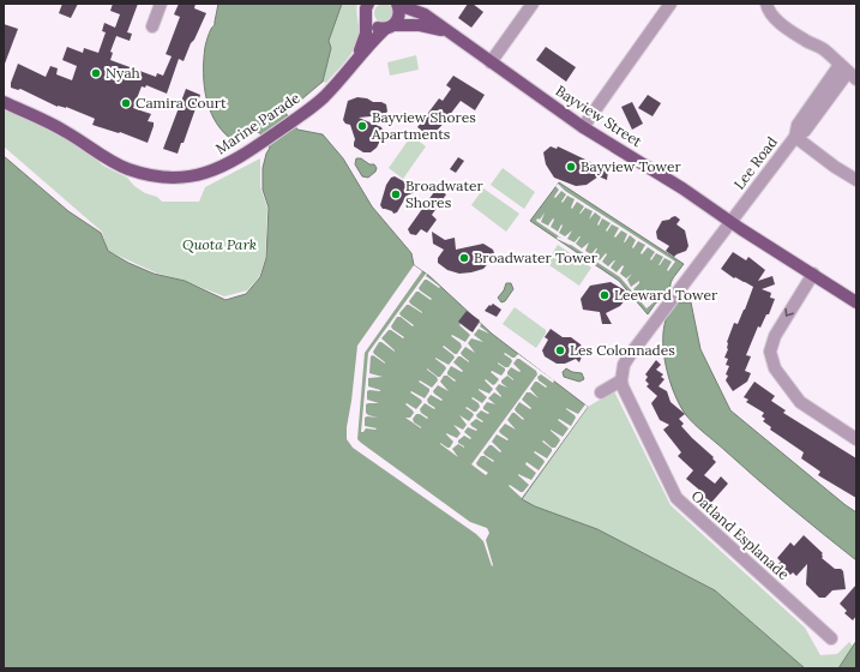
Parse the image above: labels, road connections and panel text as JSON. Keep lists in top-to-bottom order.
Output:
{
  "streets": {
    "main road": ["Bayview Street", "Marine Parade"],
    "street": ["Lee Road", "Oatland Esplanade"]
  },
  "crossings": [
    ["Bayview Street", "Marine Parade"],
    ["Bayview Street", "Lee Road"]
  ],
  "parks": ["Quota Park"],
  "places": [
    "Nyah",
    "Camira Court",
    "Bayview Shores Apartments",
    "Bayview Tower",
    "Broadwater Shores",
    "Broadwater Tower",
    "Leeward Tower",
    "Les Colonnades"
  ]
}
